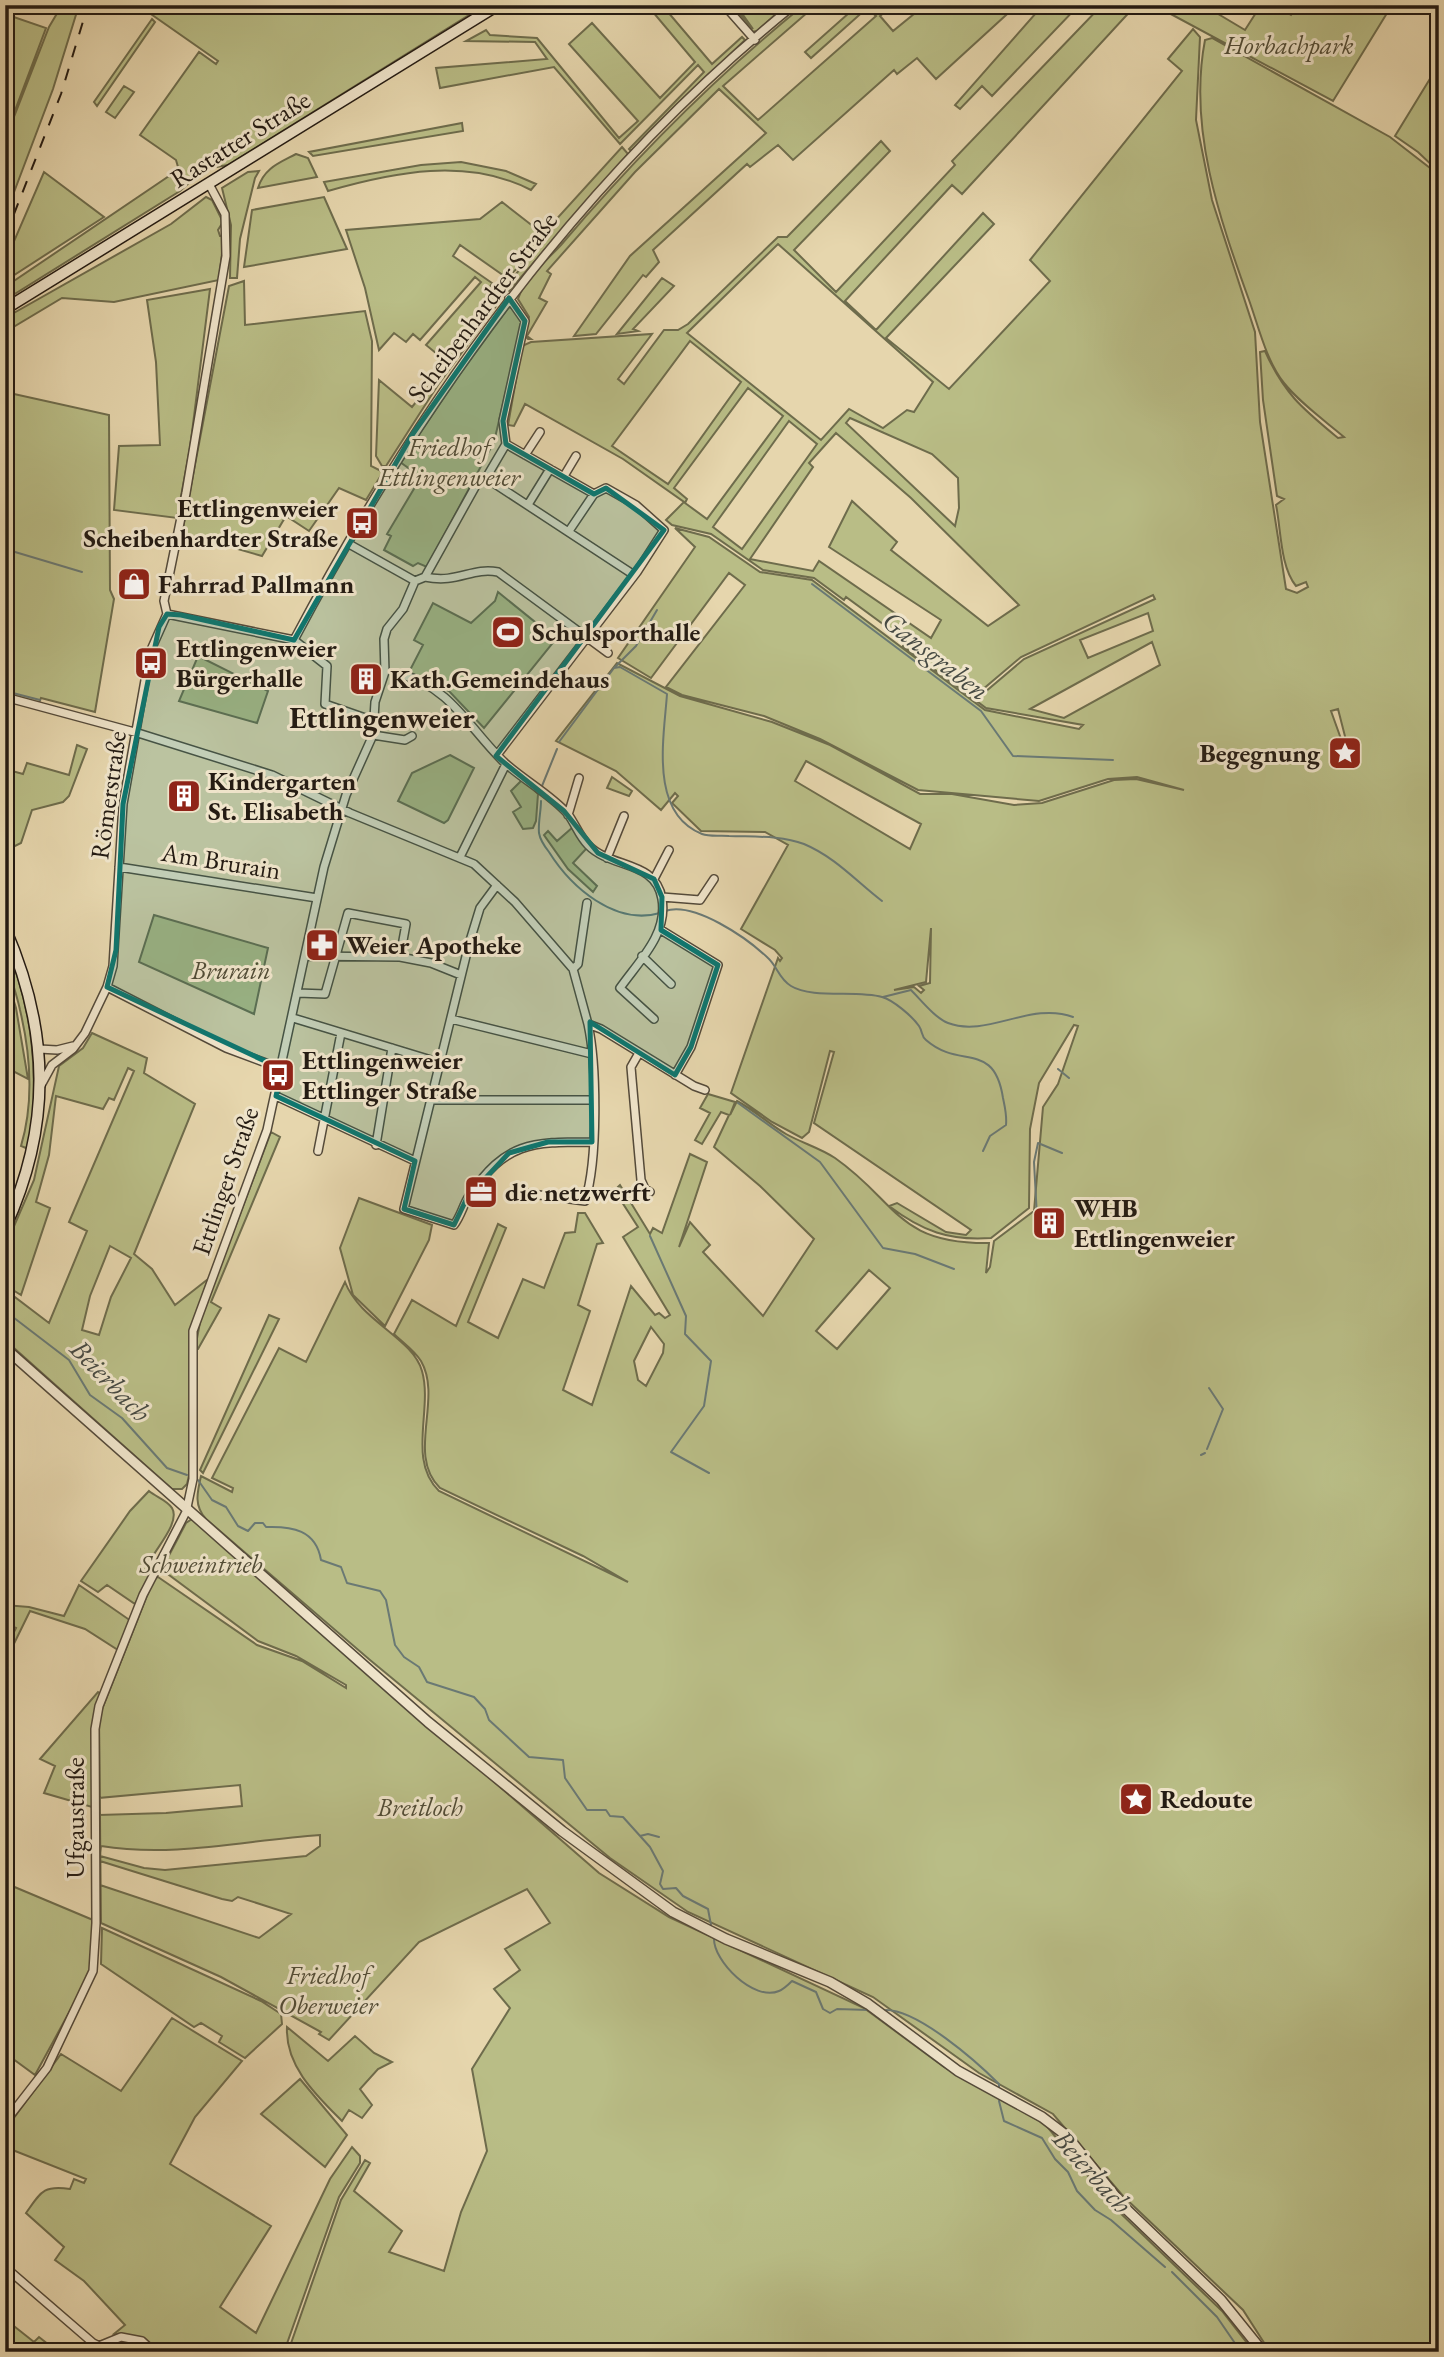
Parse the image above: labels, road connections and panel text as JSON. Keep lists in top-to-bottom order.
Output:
{
  "streets": {
    "main road": ["Rastatter Straße", "Römerstraße"],
    "street": [
      "Scheibenhardter Straße",
      "Am Brurain",
      "Ettlinger Straße",
      "Ufgaustraße"
    ]
  },
  "crossings": [
    ["Rastatter Straße", "Römerstraße"],
    ["Römerstraße", "Am Brurain"],
    ["Am Brurain", "Ettlinger Straße"],
    ["Ettlinger Straße", "Ufgaustraße"]
  ],
  "districts": ["Ettlingenweier"],
  "water": ["Gansgraben", "Beierbach"],
  "parks": [
    "Horbachpark",
    "Friedhof Ettlingenweier",
    "Brurain",
    "Schweintrieb",
    "Breitloch",
    "Friedhof Oberweier"
  ],
  "places": {
    "bus stop": ["Ettlingenweier Scheibenhardter Straße", "Ettlingenweier Bürgerhalle", "Ettlingenweier Ettlinger Straße"],
    "shop": ["Fahrrad Pallmann"],
    "sports": ["Schulsporthalle"],
    "building": ["Kath.Gemeindehaus", "Kindergarten St. Elisabeth", "WHB Ettlingenweier"],
    "place": ["Begegnung", "Redoute"],
    "pharmacy": ["Weier Apotheke"],
    "office": ["die netzwerft"]
  }
}
